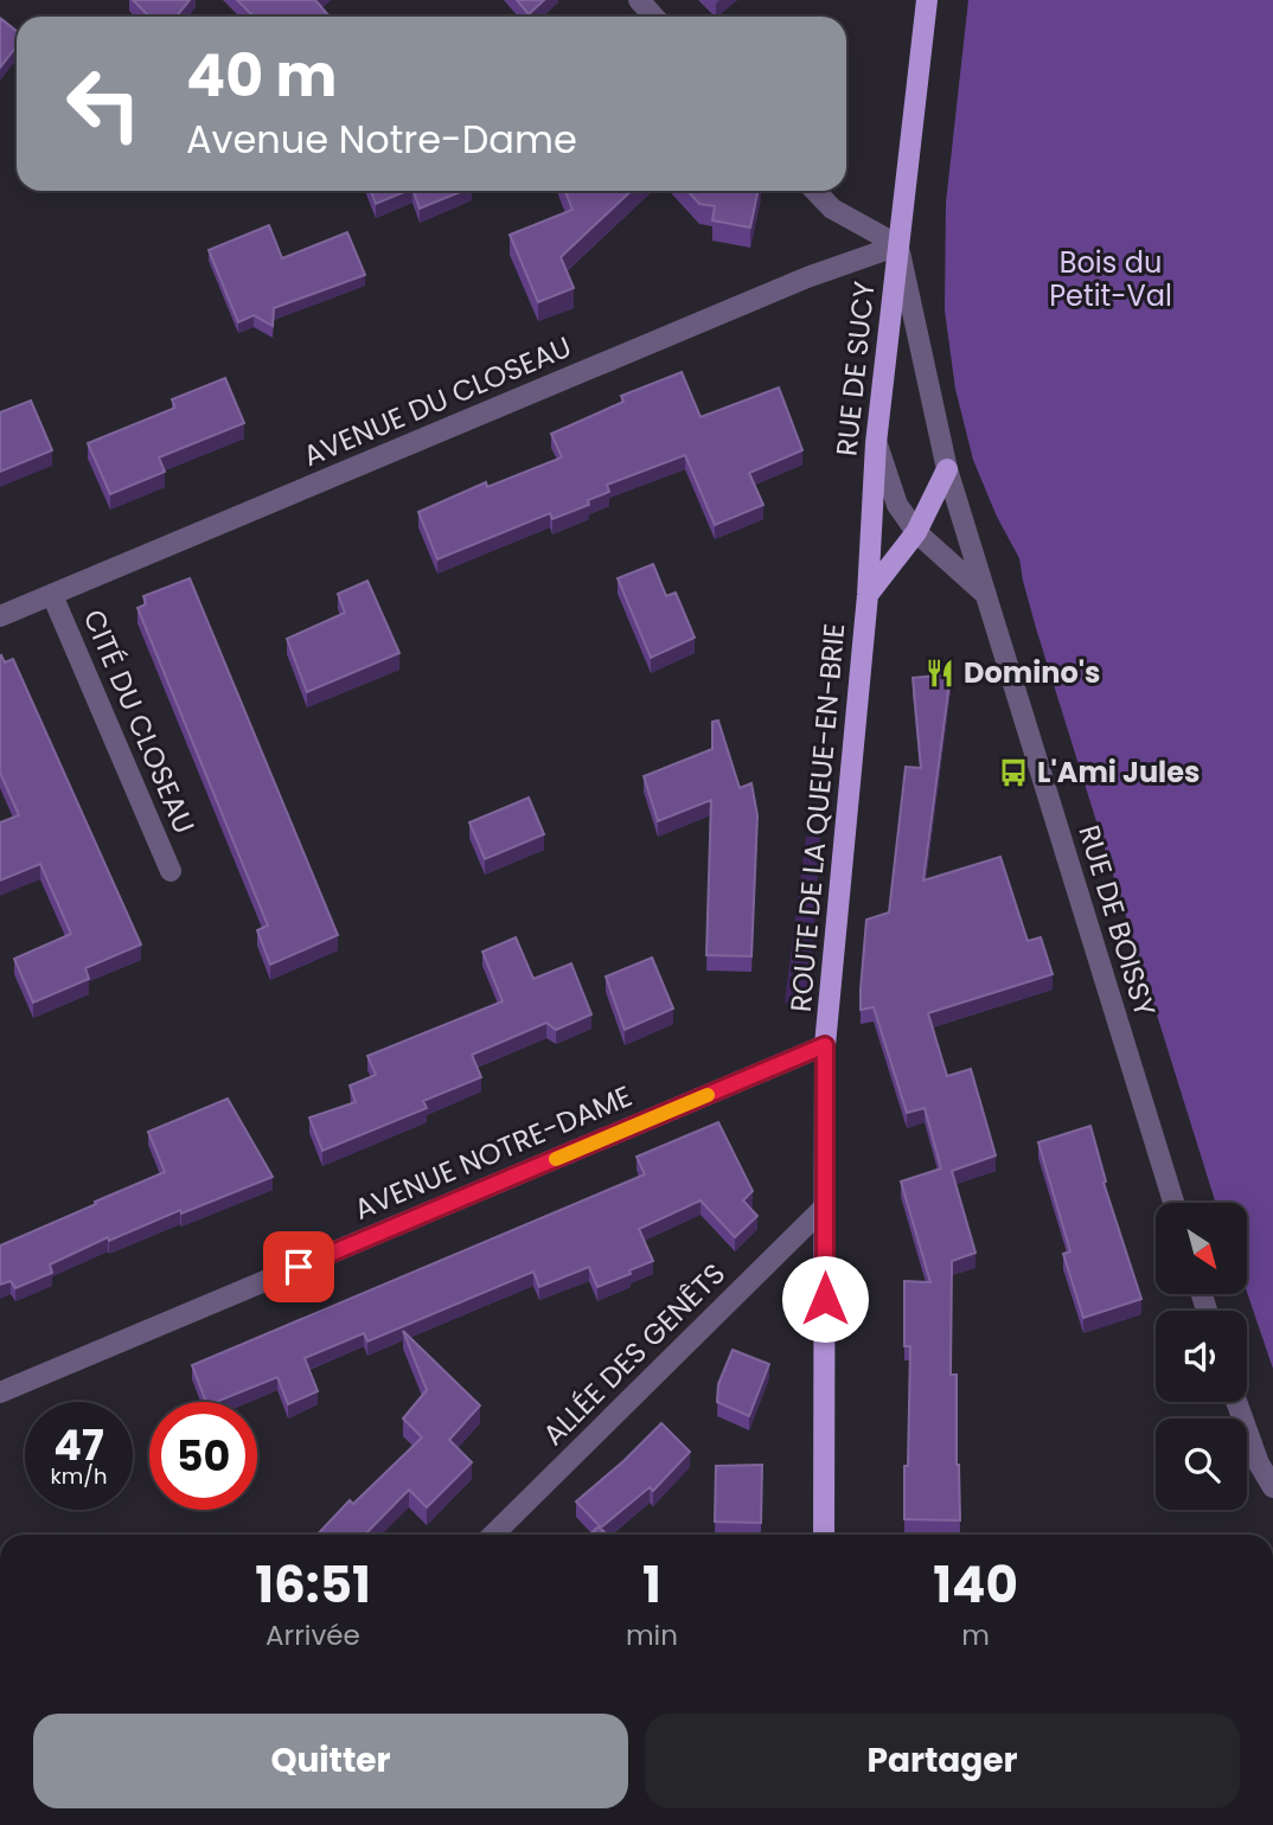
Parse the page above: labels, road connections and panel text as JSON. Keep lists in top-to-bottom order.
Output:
{
  "streets": {
    "main road": ["RUE DE SUCY", "ROUTE DE LA QUEUE-EN-BRIE"],
    "street": [
      "AVENUE DU CLOSEAU",
      "CITÉ DU CLOSEAU",
      "RUE DE BOISSY",
      "AVENUE NOTRE-DAME",
      "ALLÉE DES GENÊTS"
    ]
  },
  "crossings": [
    ["RUE DE SUCY", "AVENUE DU CLOSEAU"],
    ["RUE DE SUCY", "ROUTE DE LA QUEUE-EN-BRIE"],
    ["RUE DE SUCY", "RUE DE BOISSY"],
    ["AVENUE DU CLOSEAU", "CITÉ DU CLOSEAU"],
    ["AVENUE DU CLOSEAU", "RUE DE BOISSY"],
    ["ROUTE DE LA QUEUE-EN-BRIE", "AVENUE NOTRE-DAME"],
    ["ROUTE DE LA QUEUE-EN-BRIE", "ALLÉE DES GENÊTS"]
  ],
  "parks": ["Bois du Petit-Val"],
  "places": {
    "restaurant": ["Domino's"],
    "bus stop": ["L'Ami Jules"]
  },
  "north": "bottom right",
  "page": {
    "turn": ["40 m", "Avenue Notre-Dame"],
    "speed": "47 km/h",
    "limit": "50",
    "eta": [
      "16:51",
      "Arrivée",
      "1",
      "min",
      "140",
      "m"
    ],
    "buttons": ["Quitter", "Partager"]
  }
}
